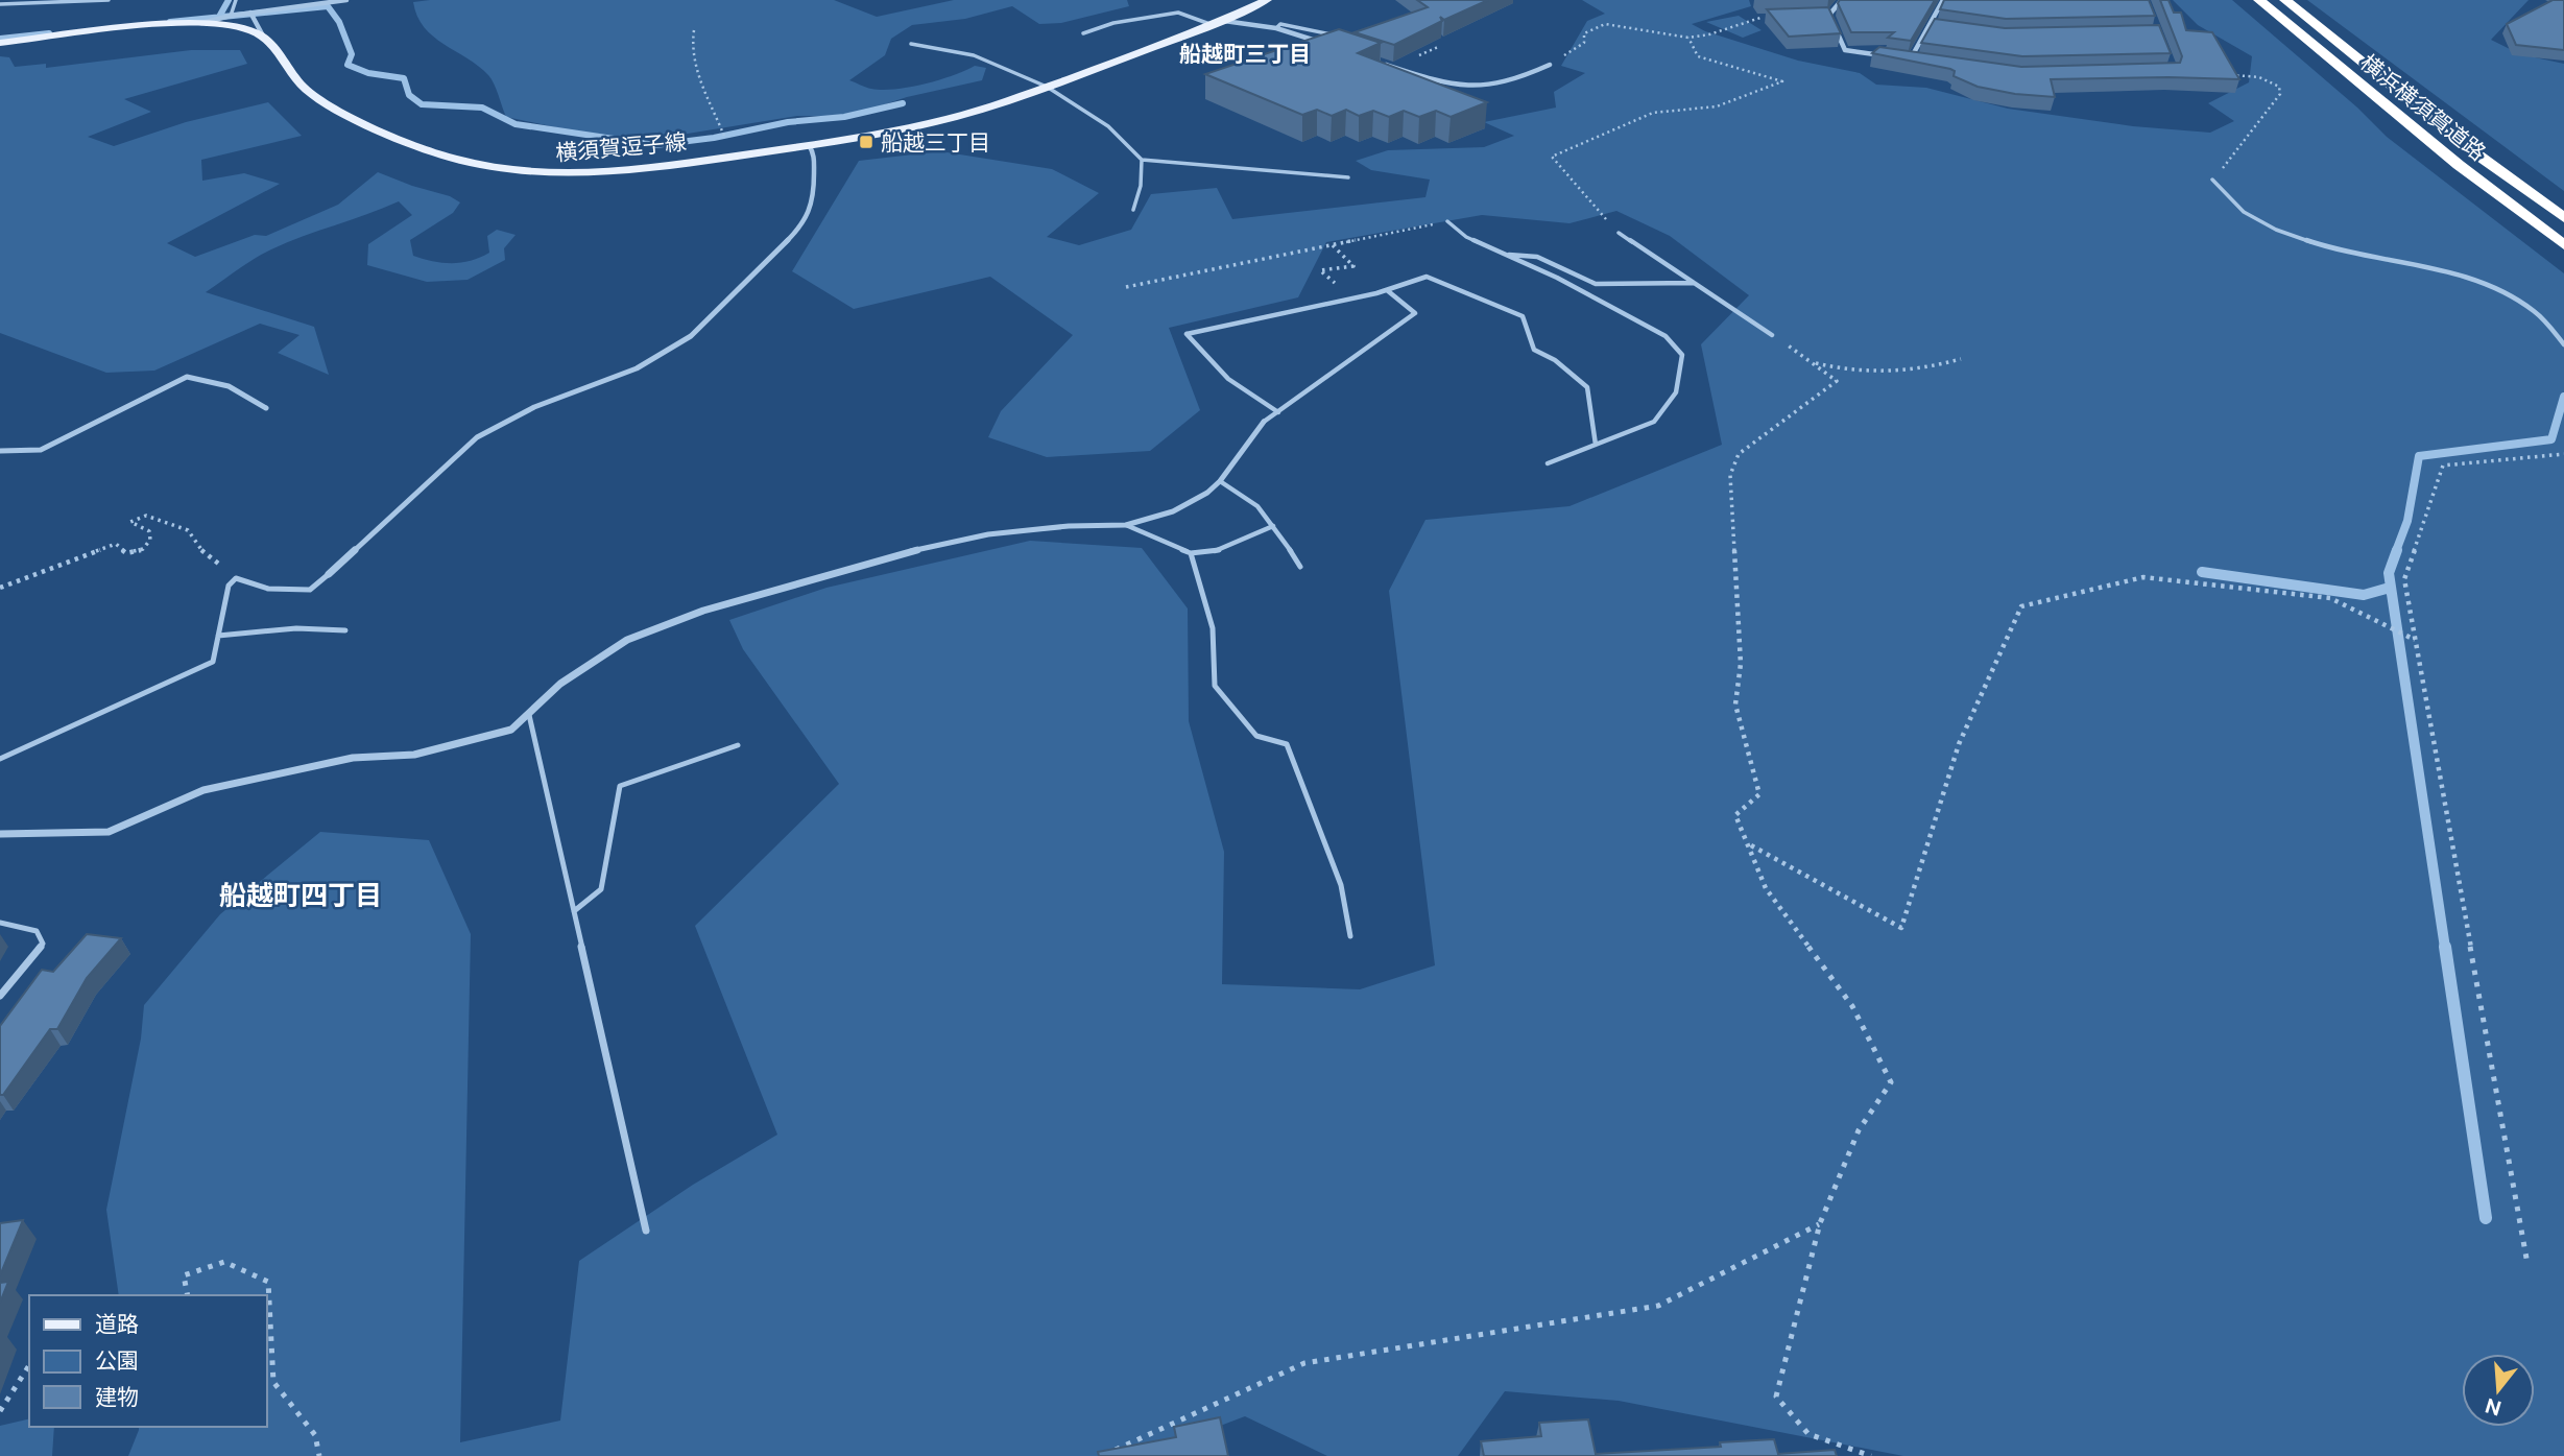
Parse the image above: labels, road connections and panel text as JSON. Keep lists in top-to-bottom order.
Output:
{
  "streets": {
    "highway": ["横浜横須賀道路"],
    "main road": ["横須賀逗子線"]
  },
  "districts": ["船越町三丁目", "船越町四丁目"],
  "places": {
    "transit": ["船越三丁目"]
  },
  "legend": ["道路", "公園", "建物"],
  "north": "bottom"
}
